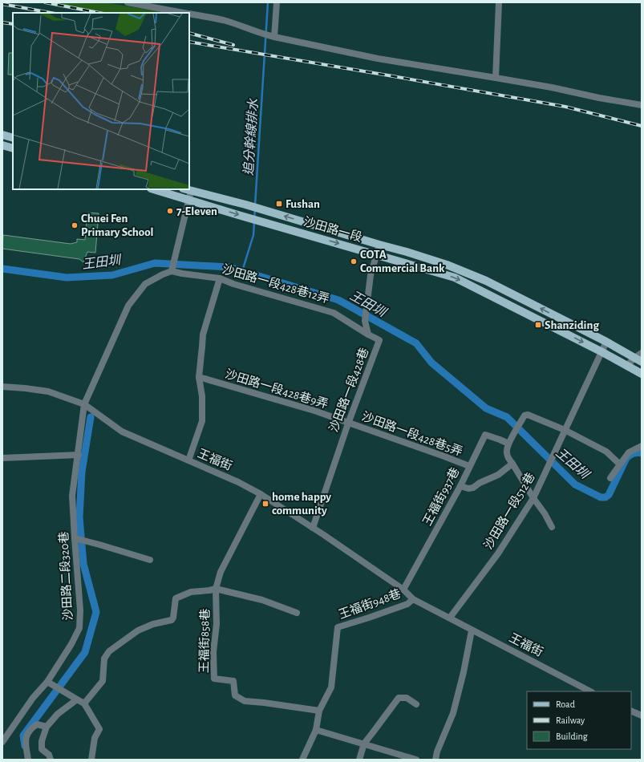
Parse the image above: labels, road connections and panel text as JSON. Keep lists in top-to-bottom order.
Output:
{
  "streets": {
    "main road": ["沙田路一段"],
    "street": [
      "沙田路一段428巷12弄",
      "沙田路一段428巷9弄",
      "沙田路一段428巷",
      "沙田路一段428巷5弄",
      "王福街",
      "王福街937巷",
      "沙田路一段512巷",
      "沙田路二段320巷",
      "王福街948巷",
      "王福街858巷"
    ]
  },
  "crossings": [
    ["沙田路一段", "沙田路一段428巷"],
    ["沙田路一段", "沙田路一段512巷"],
    ["沙田路一段428巷12弄", "沙田路一段428巷"],
    ["沙田路一段428巷12弄", "沙田路二段320巷"],
    ["沙田路一段428巷9弄", "沙田路一段428巷"],
    ["沙田路一段428巷9弄", "沙田路一段428巷5弄"],
    ["沙田路一段428巷", "沙田路一段428巷5弄"],
    ["沙田路一段428巷", "王福街"],
    ["沙田路一段428巷5弄", "王福街937巷"],
    ["王福街", "王福街937巷"],
    ["王福街", "沙田路一段512巷"],
    ["王福街", "沙田路二段320巷"],
    ["王福街", "王福街858巷"],
    ["王福街948巷", "王福街858巷"]
  ],
  "water": ["追分幹線排水", "王田圳"],
  "places": {
    "transit": ["Fushan", "Shanziding", "home happy community"],
    "other": ["7-Eleven", "Chuei Fen Primary School", "COTA Commercial Bank"]
  },
  "legend": ["Road", "Railway", "Building"]
}
